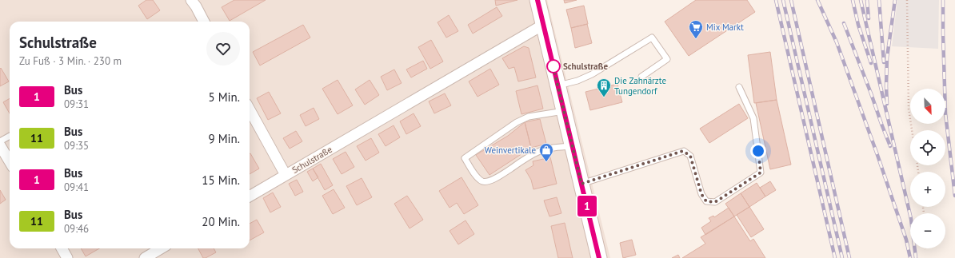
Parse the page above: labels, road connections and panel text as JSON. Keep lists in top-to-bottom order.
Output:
{
  "streets": {
    "street": ["Schulstraße"]
  },
  "places": {
    "supermarket": ["Mix Markt"],
    "other": ["Schulstraße"],
    "building": ["Die Zahnärzte Tungendorf"],
    "shop": ["Weinvertikale"]
  },
  "lines": ["bus line 1"],
  "north": "bottom right",
  "page": {
    "on_map": "1",
    "heading": ["Schulstraße", "Zu Fuß · 3 Min. · 230 m"],
    "list": [
      {
        "mark": "1",
        "name": "Bus",
        "note": "09:31",
        "value": "5 Min."
      },
      {
        "mark": "11",
        "name": "Bus",
        "note": "09:35",
        "value": "9 Min."
      },
      {
        "mark": "1",
        "name": "Bus",
        "note": "09:41",
        "value": "15 Min."
      },
      {
        "mark": "11",
        "name": "Bus",
        "note": "09:46",
        "value": "20 Min."
      }
    ],
    "map_buttons": ["+", "−"]
  }
}
